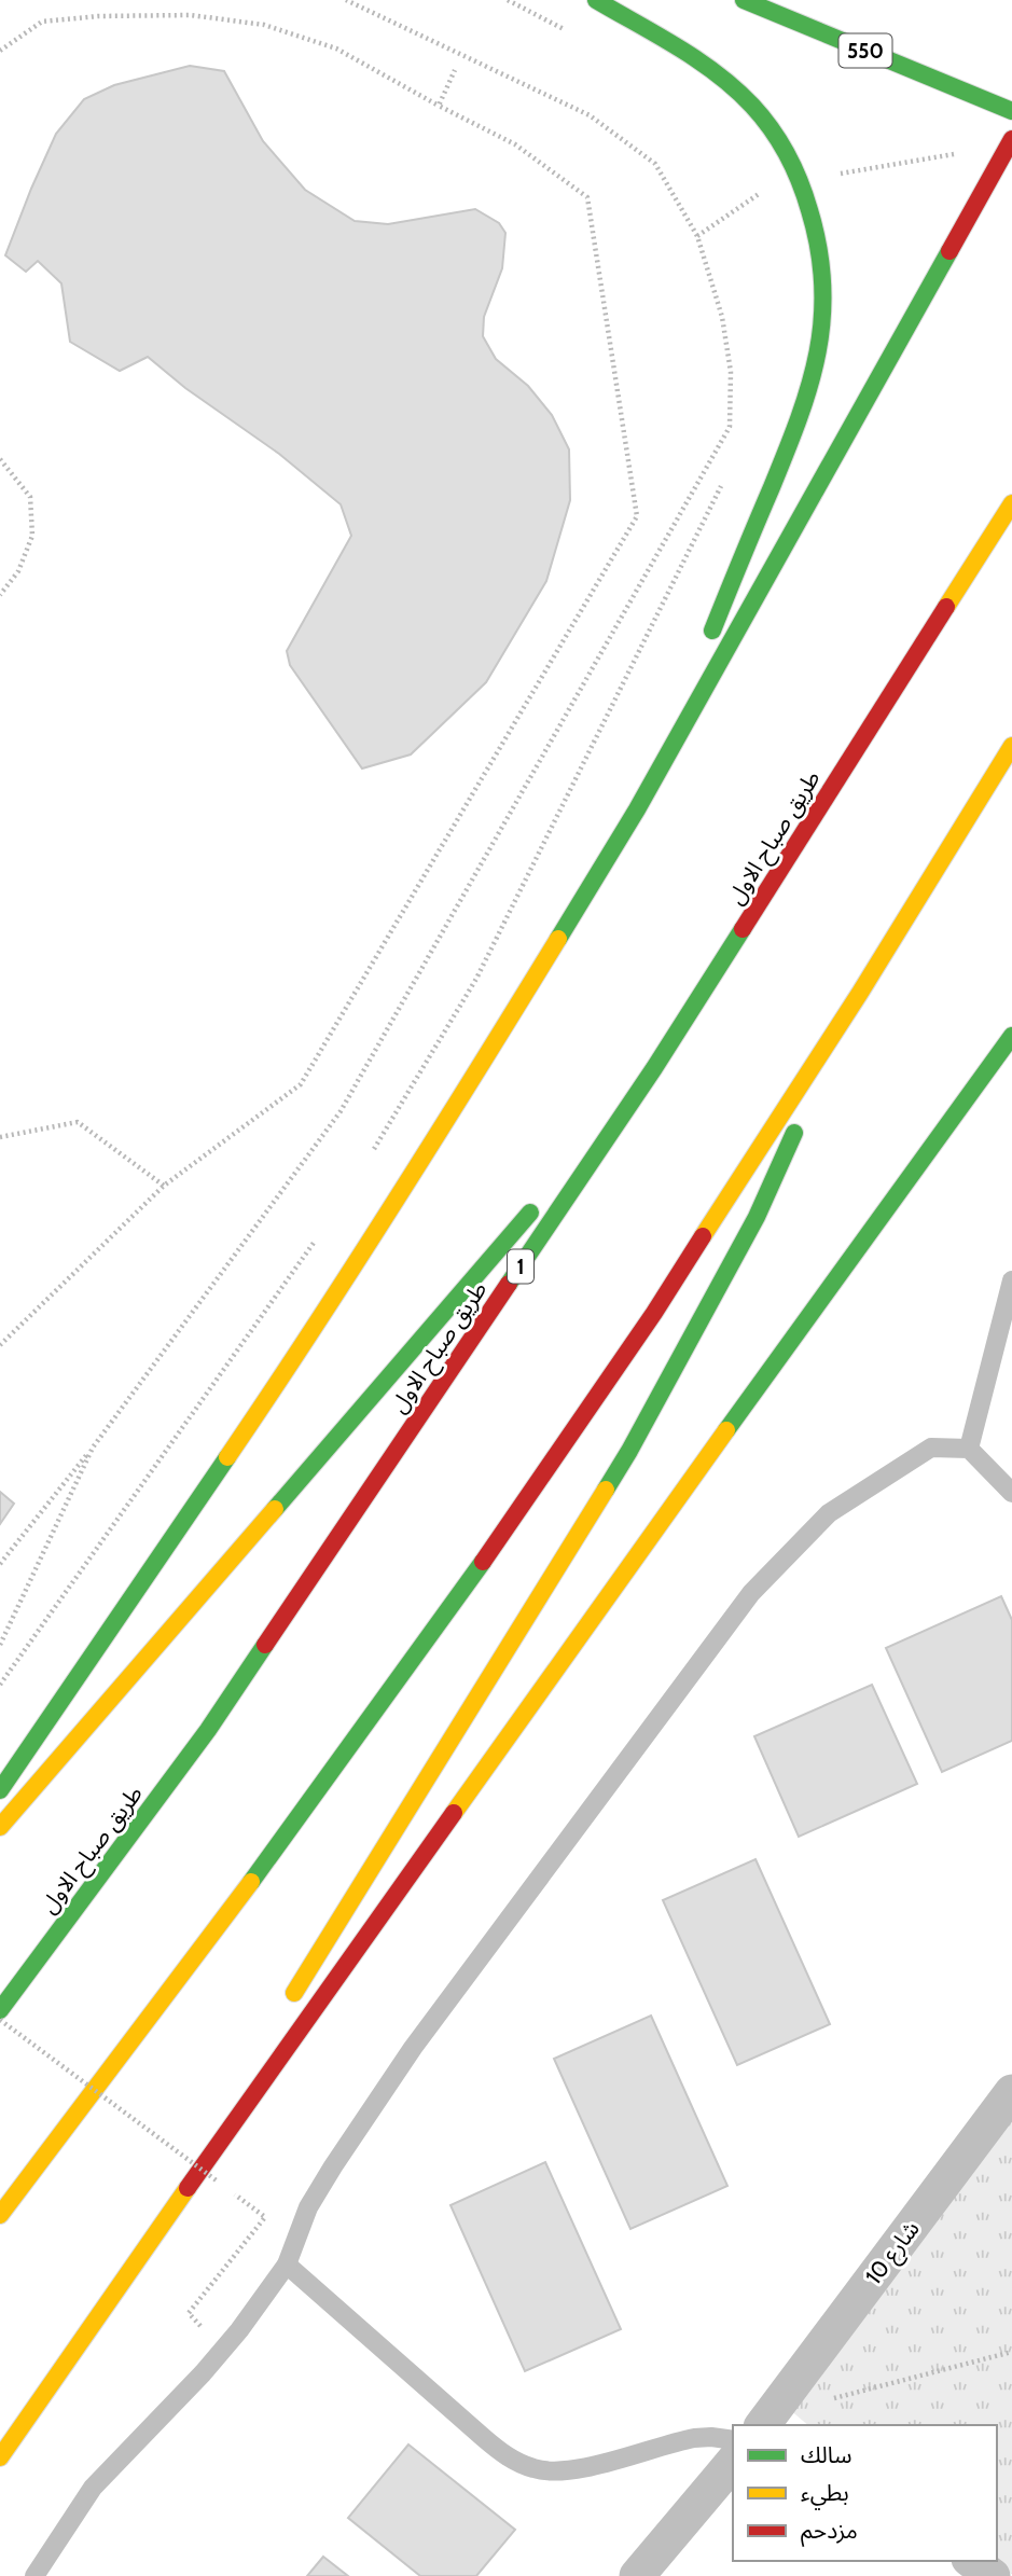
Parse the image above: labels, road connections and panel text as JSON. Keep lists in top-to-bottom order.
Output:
{
  "streets": {
    "main road": ["550", "طريق صباح الاول", "1"],
    "street": ["شارع 10"]
  },
  "legend": ["سالك", "بطيء", "مزدحم"]
}
